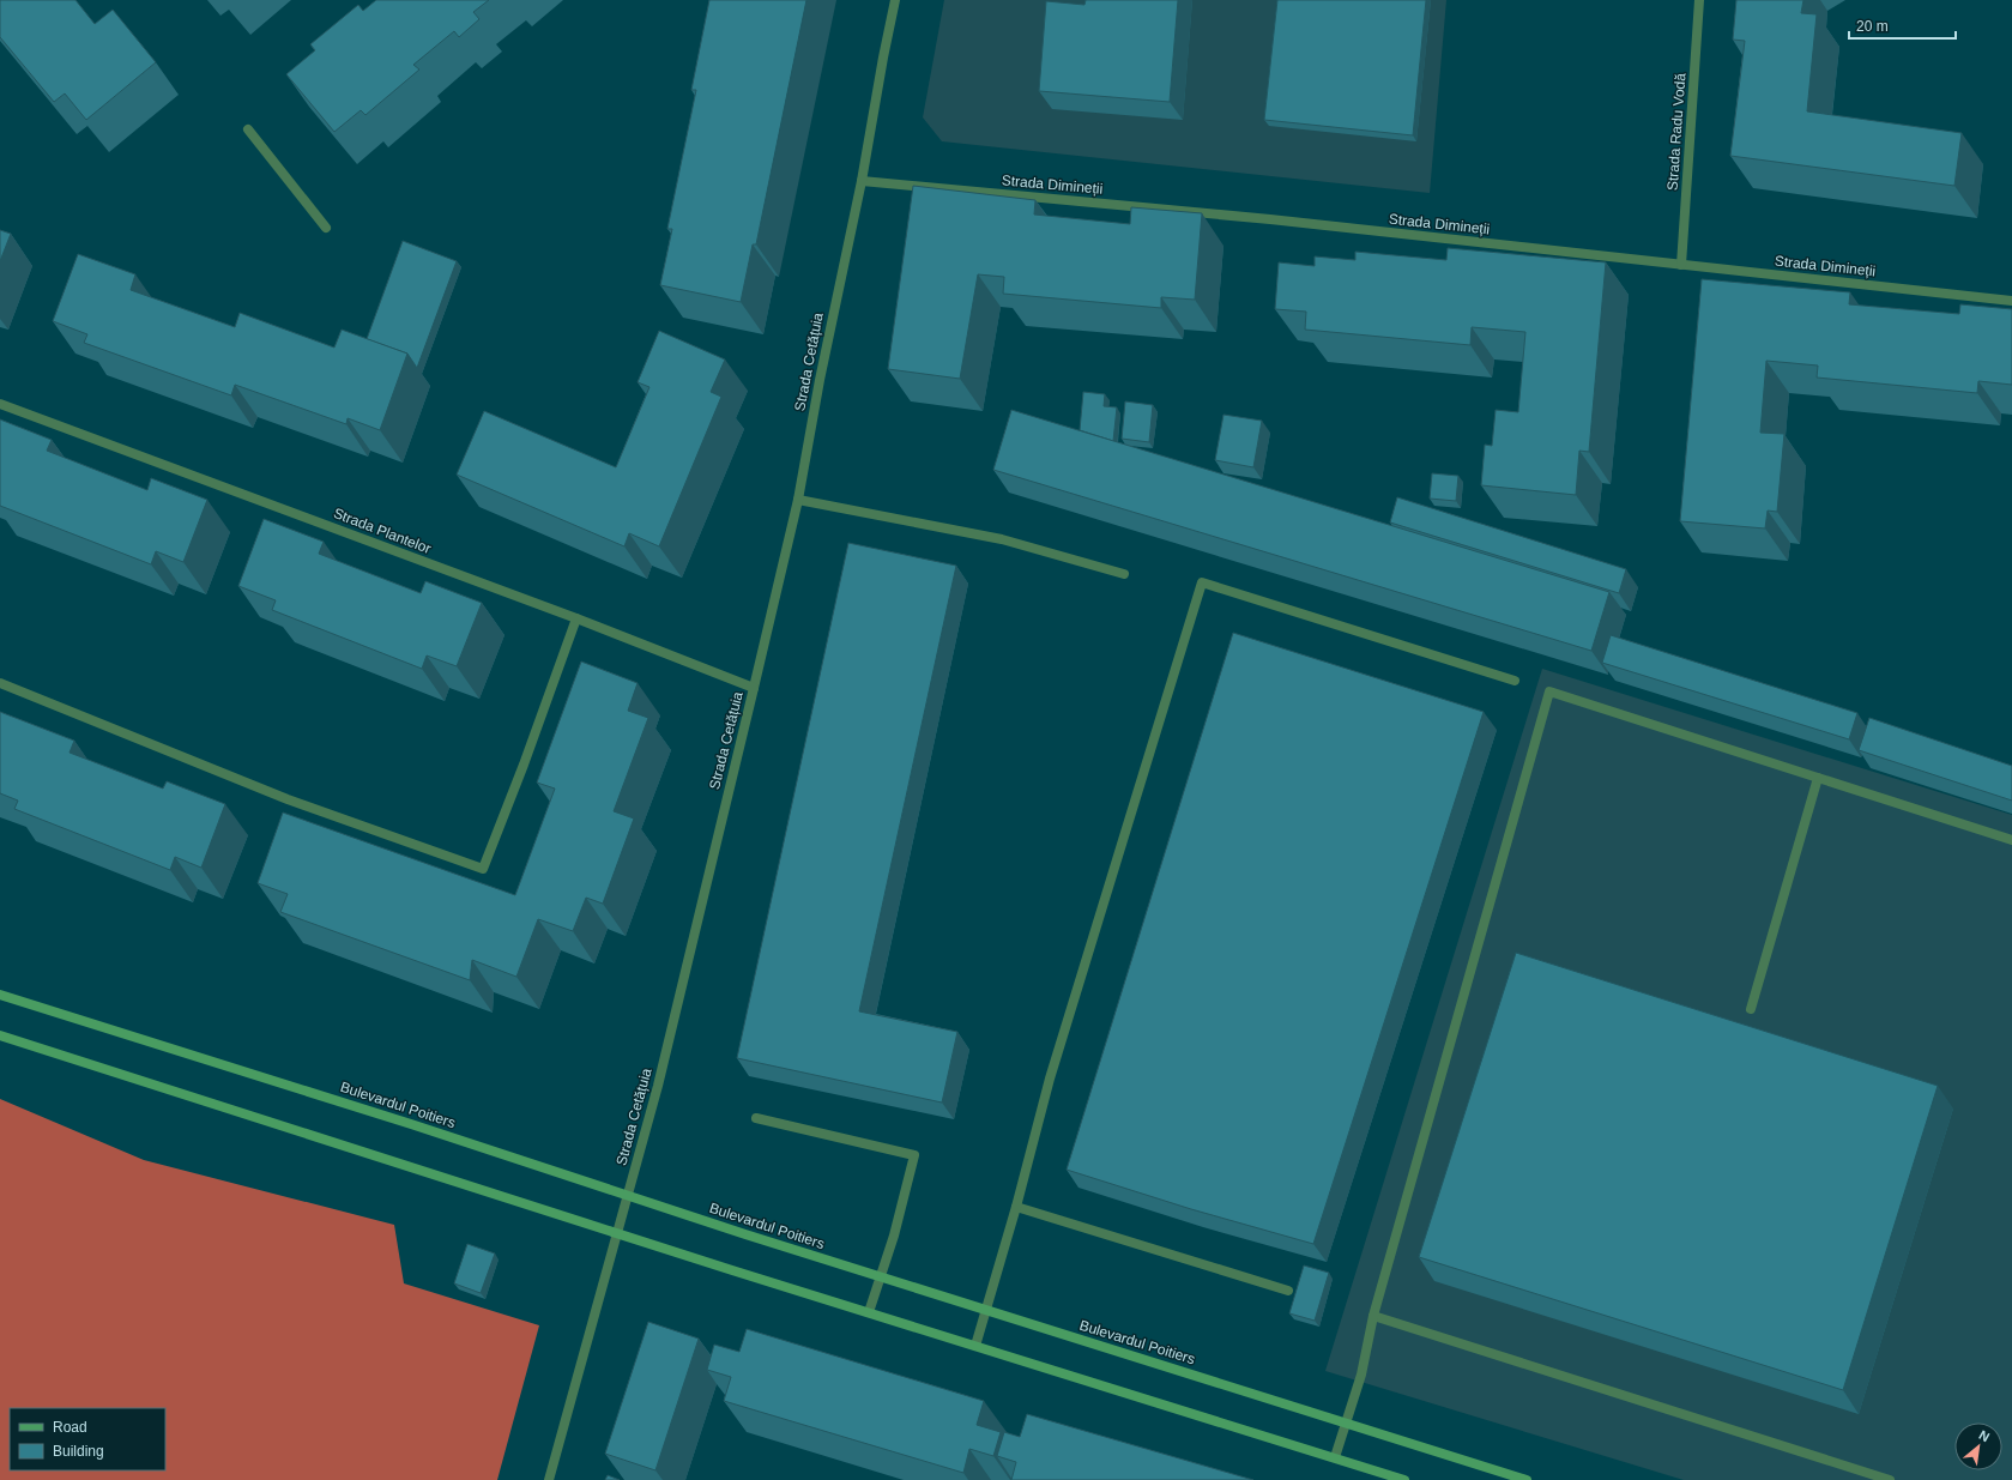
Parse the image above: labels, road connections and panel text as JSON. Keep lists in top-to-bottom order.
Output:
{
  "streets": {
    "main road": ["Bulevardul Poitiers"],
    "street": [
      "Strada Radu Vodă",
      "Strada Dimineții",
      "Strada Cetățuia",
      "Strada Plantelor"
    ]
  },
  "crossings": [
    ["Strada Radu Vodă", "Strada Dimineții"],
    ["Strada Dimineții", "Strada Cetățuia"],
    ["Strada Cetățuia", "Strada Plantelor"],
    ["Strada Cetățuia", "Bulevardul Poitiers"]
  ],
  "legend": ["Road", "Building"],
  "scale_bar": "20 m",
  "north": "top right"
}
